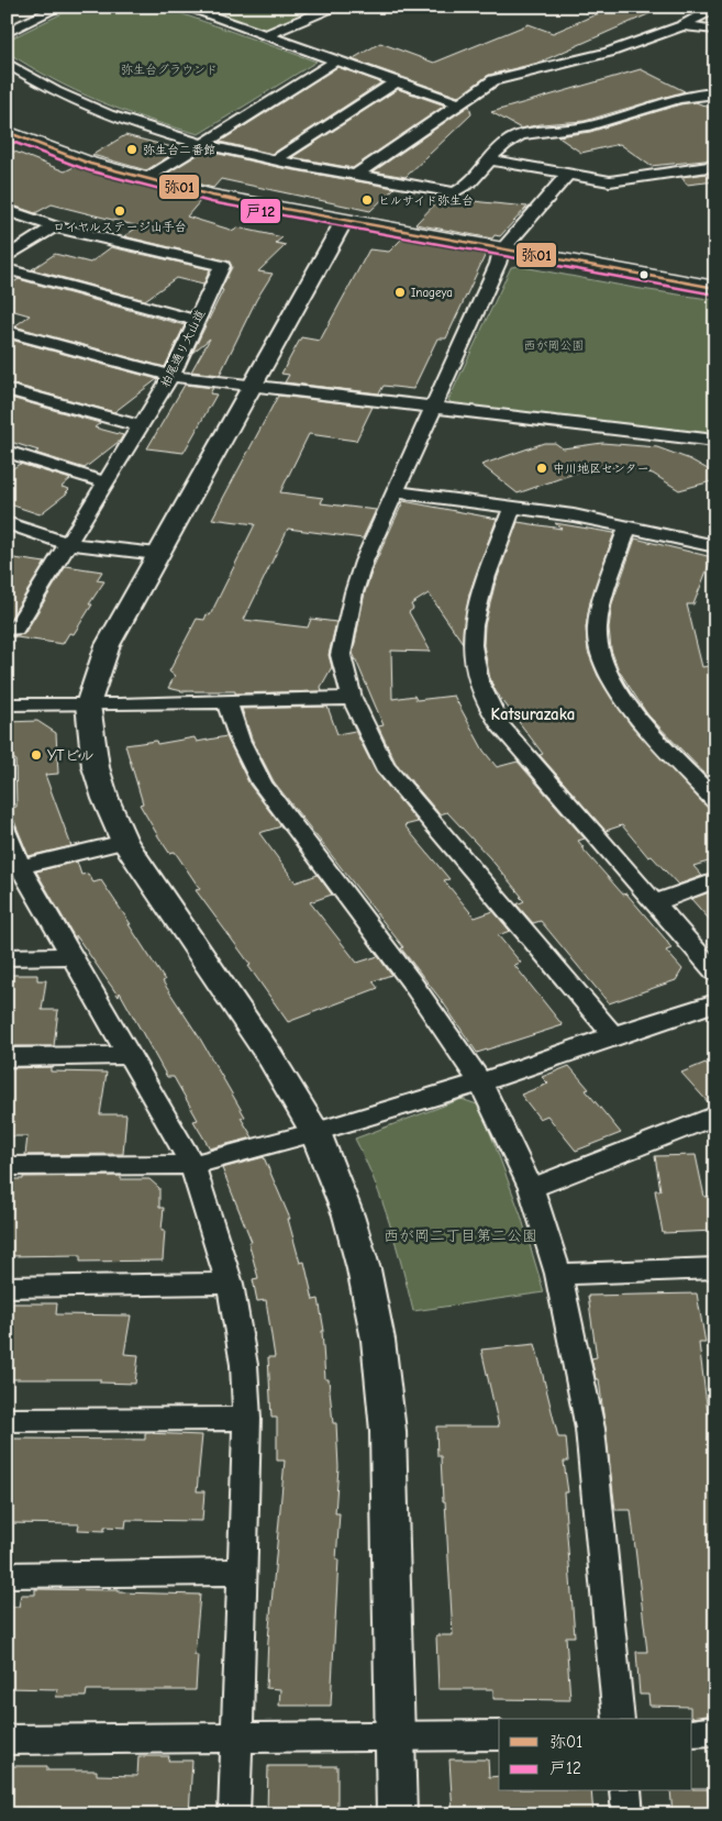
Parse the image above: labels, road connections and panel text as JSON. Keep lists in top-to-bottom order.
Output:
{
  "streets": {
    "street": ["柏尾通り大山道"]
  },
  "districts": ["Katsurazaka"],
  "parks": ["弥生台グラウンド", "西が岡公園", "西が岡二丁目第二公園"],
  "places": [
    "弥生台二番館",
    "ヒルサイド弥生台",
    "ロイヤルステージ山手台",
    "Inageya",
    "中川地区センター",
    "YTビル"
  ],
  "lines": ["transit line 弥01", "transit line 戸12"],
  "legend": ["弥01", "戸12"]
}
